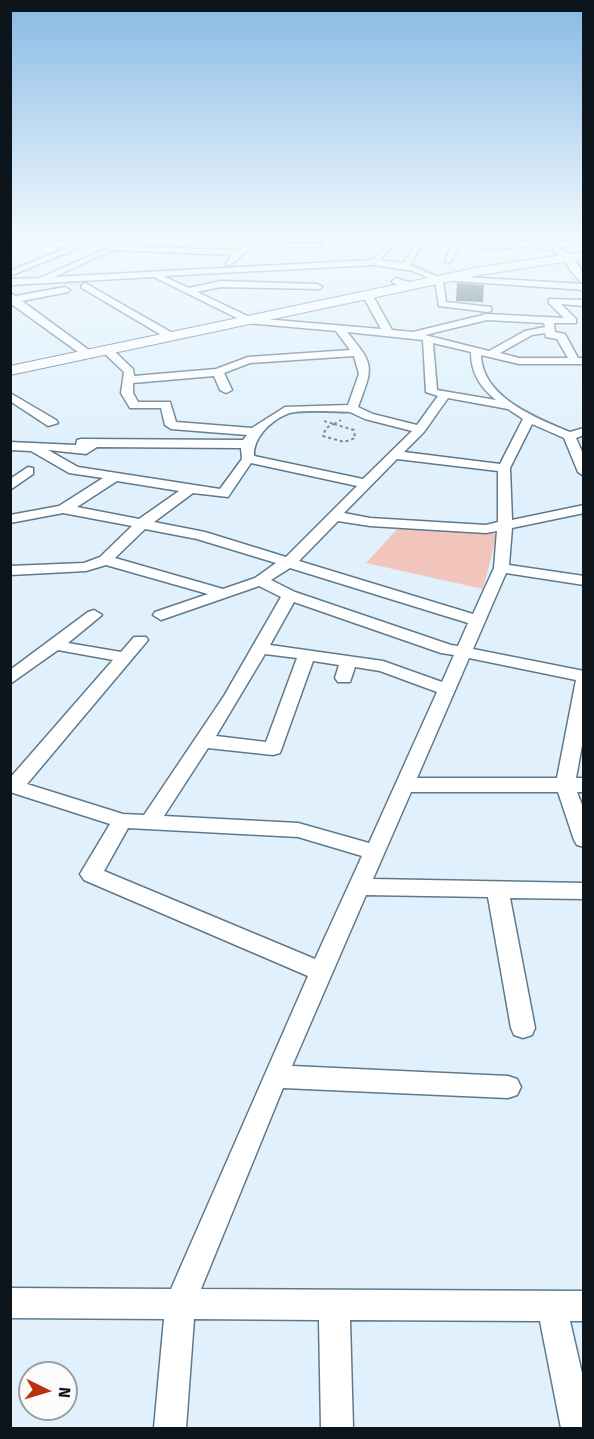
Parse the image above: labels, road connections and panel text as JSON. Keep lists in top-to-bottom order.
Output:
{
  "north": "right"
}
